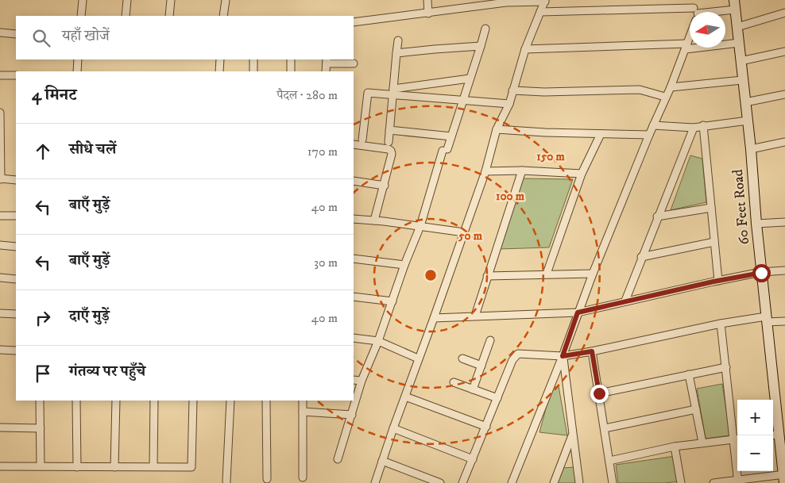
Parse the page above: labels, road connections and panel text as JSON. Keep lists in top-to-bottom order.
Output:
{
  "streets": {
    "main road": ["60 Feet Road"]
  },
  "north": "left",
  "page": {
    "search": "यहाँ खोजें",
    "heading": ["4 मिनट", "पैदल · 280 m"],
    "list": [
      ["सीधे चलें", "170 m"],
      ["बाएँ मुड़ें", "40 m"],
      ["बाएँ मुड़ें", "30 m"],
      ["दाएँ मुड़ें", "40 m"],
      "गंतव्य पर पहुँचे"
    ],
    "map_buttons": ["+", "−"]
  },
  "rings": ["150 m", "100 m", "50 m"]
}
